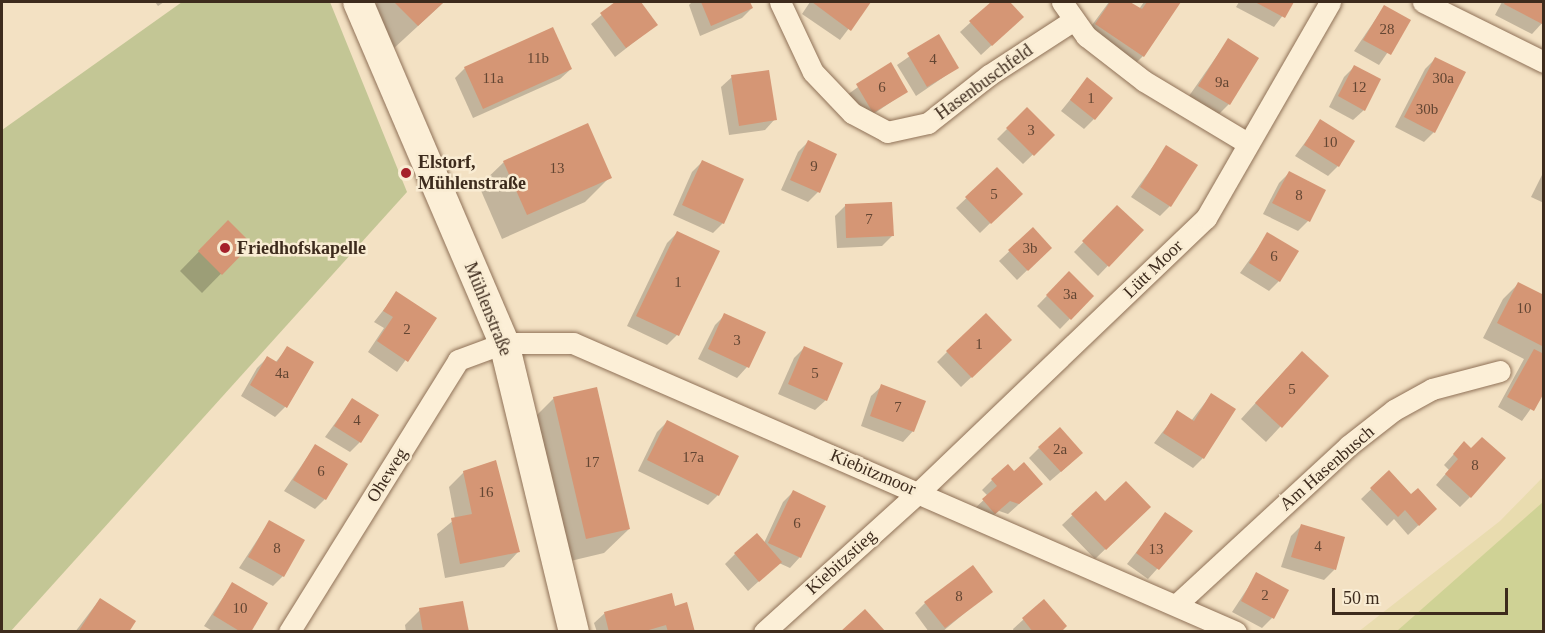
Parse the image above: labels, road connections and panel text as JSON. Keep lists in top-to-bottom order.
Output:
{
  "streets": {
    "main road": ["Mühlenstraße"],
    "street": [
      "Hasenbuschfeld",
      "Lütt Moor",
      "Am Hasenbusch",
      "Kiebitzmoor",
      "Oheweg",
      "Kiebitzstieg"
    ]
  },
  "crossings": [
    ["Lütt Moor", "Kiebitzmoor"],
    ["Lütt Moor", "Kiebitzstieg"],
    ["Mühlenstraße", "Kiebitzmoor"],
    ["Mühlenstraße", "Oheweg"],
    ["Am Hasenbusch", "Kiebitzmoor"],
    ["Kiebitzmoor", "Oheweg"],
    ["Kiebitzmoor", "Kiebitzstieg"]
  ],
  "places": ["Elstorf, Mühlenstraße", "Friedhofskapelle"],
  "house_numbers": [
    "28",
    "11b",
    "4",
    "11a",
    "30a",
    "9a",
    "6",
    "12",
    "1",
    "30b",
    "3",
    "10",
    "9",
    "13",
    "5",
    "8",
    "7",
    "3b",
    "6",
    "1",
    "3a",
    "10",
    "2",
    "3",
    "1",
    "4a",
    "5",
    "5",
    "7",
    "4",
    "2a",
    "17a",
    "17",
    "8",
    "6",
    "16",
    "6",
    "4",
    "8",
    "13",
    "2",
    "8",
    "10"
  ],
  "scale_bar": "50 m"
}
